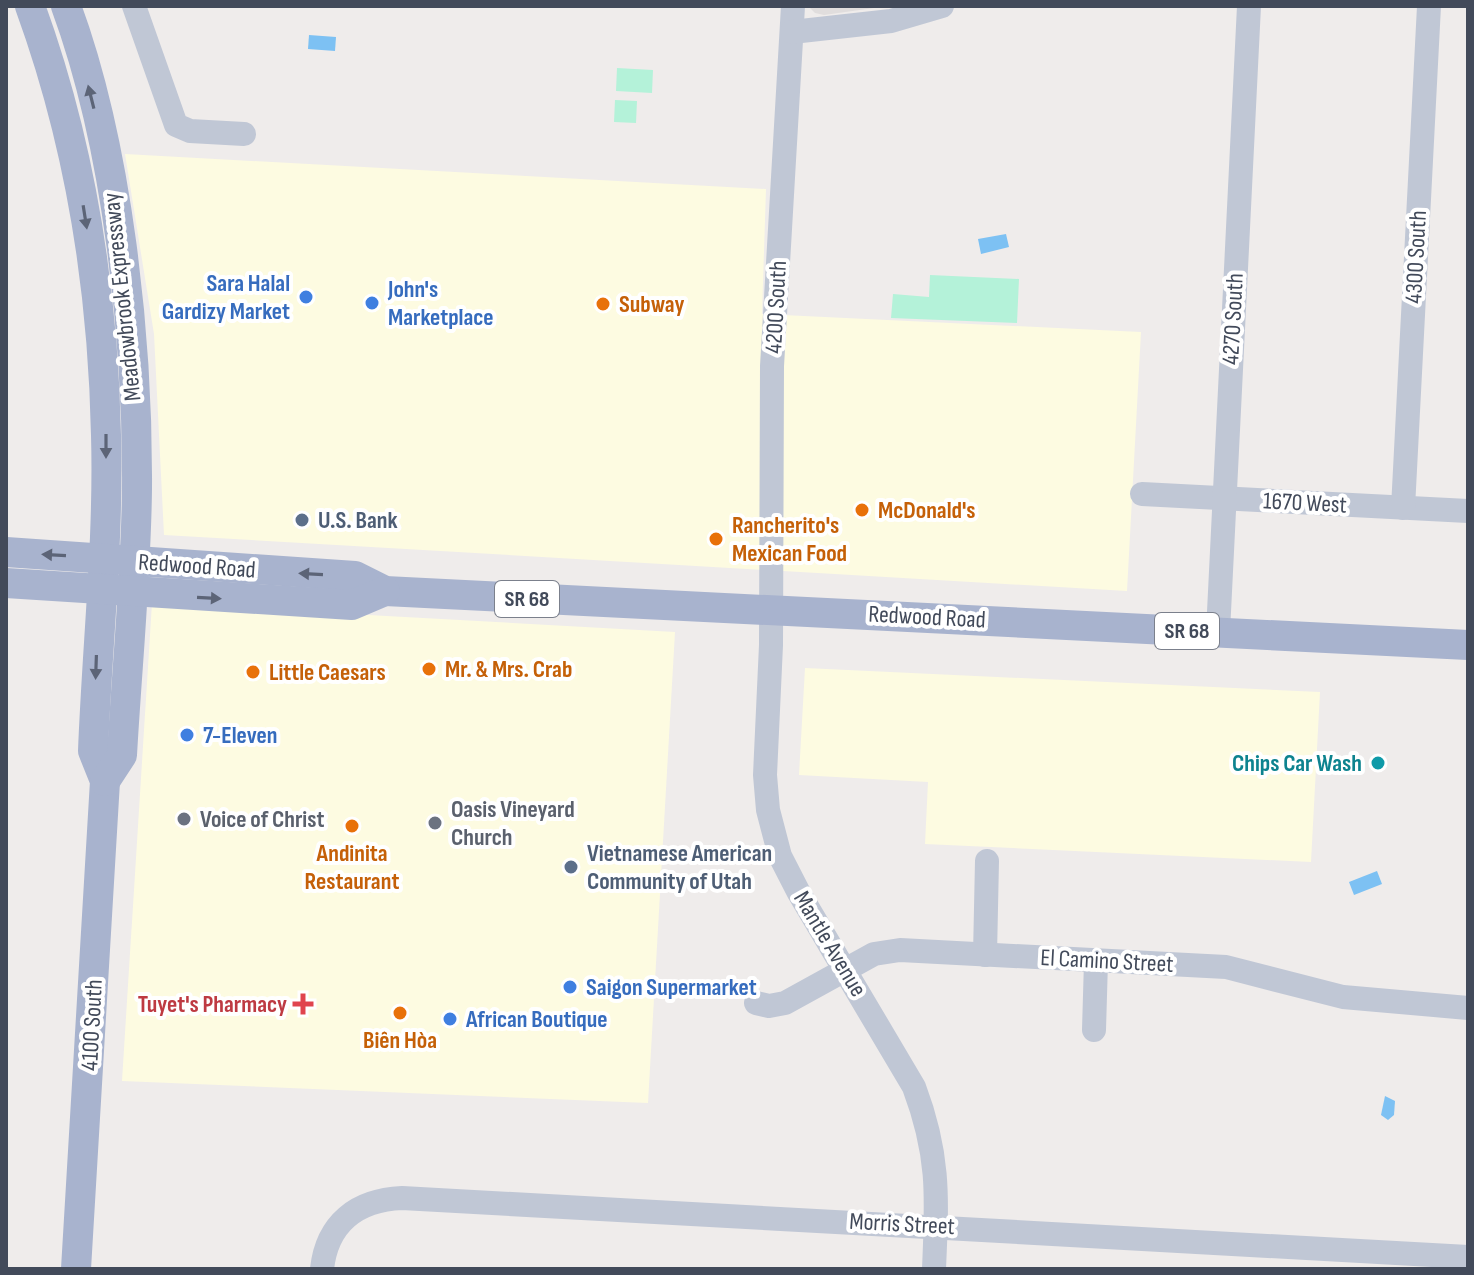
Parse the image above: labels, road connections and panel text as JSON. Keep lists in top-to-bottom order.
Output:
{
  "streets": {
    "main road": [
      "Meadowbrook Expressway",
      "Redwood Road",
      "SR 68",
      "4100 South"
    ],
    "street": [
      "4300 South",
      "4200 South",
      "4270 South",
      "1670 West",
      "Mantle Avenue",
      "El Camino Street",
      "Morris Street"
    ]
  },
  "crossings": [
    ["4300 South", "1670 West"],
    ["Meadowbrook Expressway", "Redwood Road"],
    ["Meadowbrook Expressway", "4100 South"],
    ["4200 South", "Redwood Road"],
    ["4200 South", "Mantle Avenue"],
    ["4270 South", "1670 West"],
    ["4270 South", "Redwood Road"],
    ["Redwood Road", "Mantle Avenue"],
    ["Redwood Road", "4100 South"],
    ["Mantle Avenue", "El Camino Street"],
    ["Mantle Avenue", "Morris Street"]
  ],
  "places": {
    "other": [
      "Sara Halal Gardizy Market",
      "John's Marketplace",
      "Subway",
      "McDonald's",
      "U.S. Bank",
      "Rancherito's Mexican Food",
      "Mr. & Mrs. Crab",
      "Little Caesars",
      "7-Eleven",
      "Chips Car Wash",
      "Voice of Christ",
      "Oasis Vineyard Church",
      "Andinita Restaurant",
      "Vietnamese American Community of Utah",
      "Saigon Supermarket",
      "Biên Hòa",
      "African Boutique"
    ],
    "health": ["Tuyet's Pharmacy"]
  }
}
